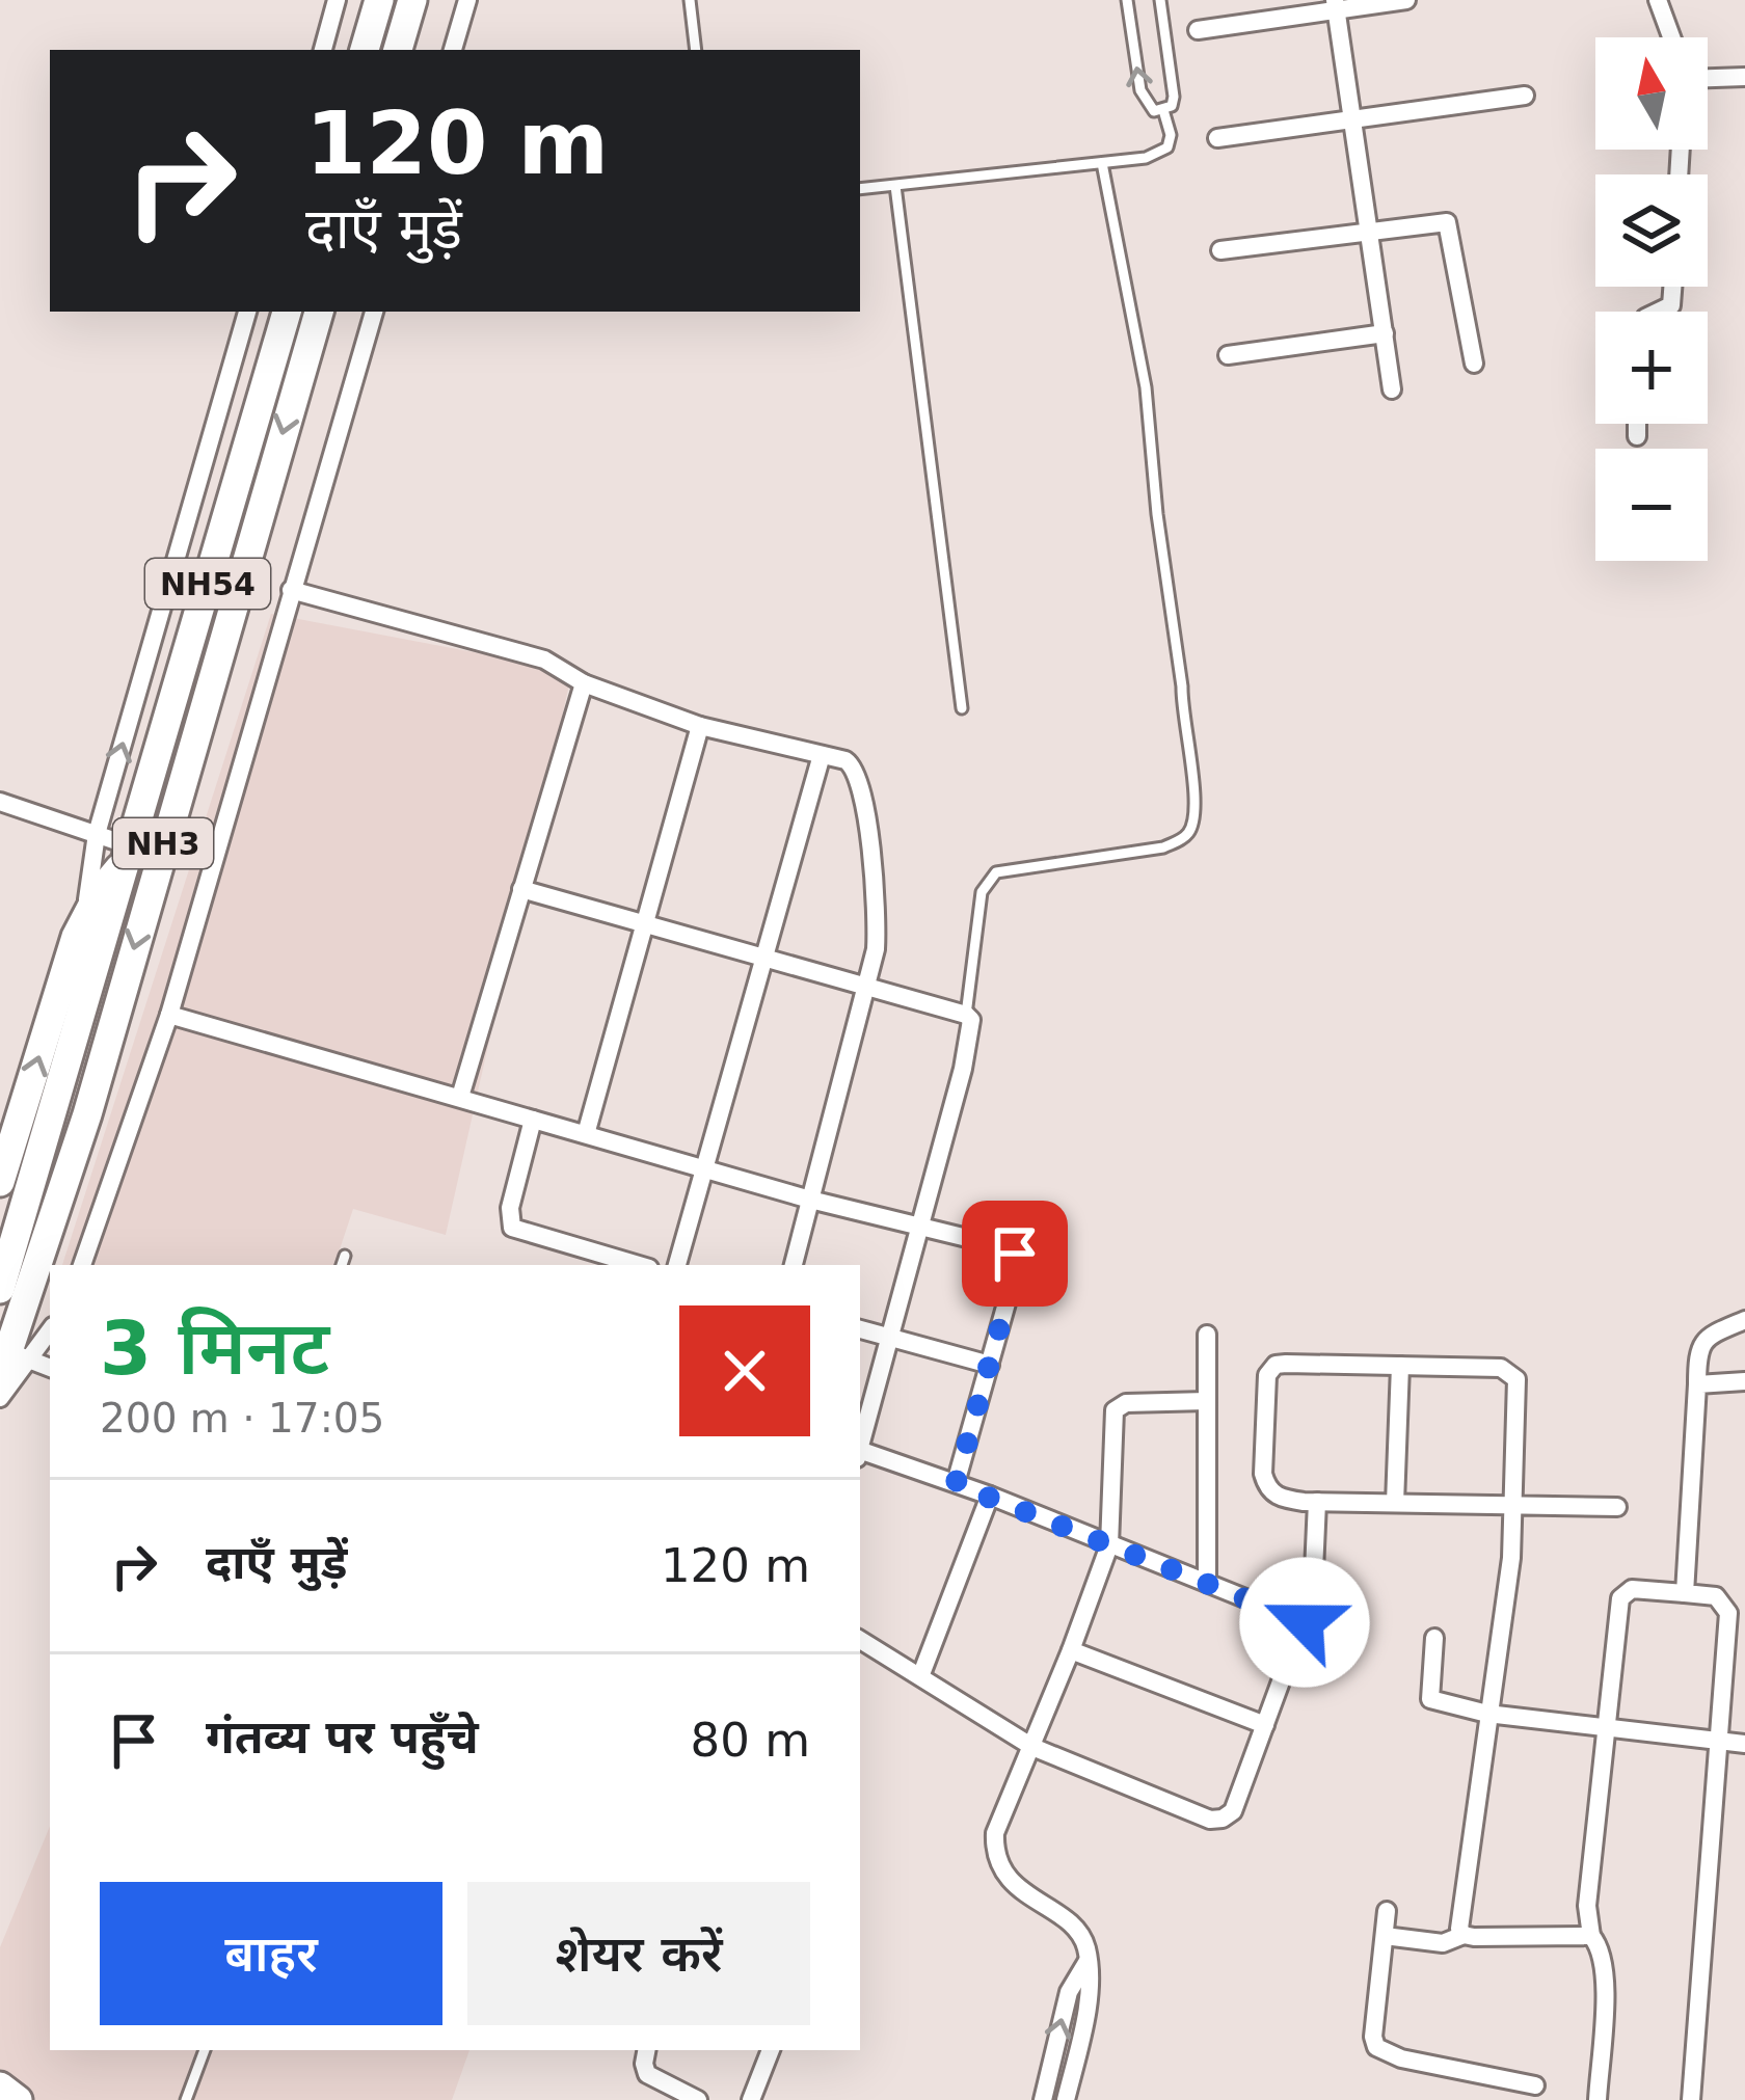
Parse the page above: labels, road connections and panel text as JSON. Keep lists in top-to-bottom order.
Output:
{
  "streets": {
    "highway": ["NH54", "NH3"]
  },
  "north": "top",
  "page": {
    "map_buttons": ["+", "−"],
    "turn": ["120 m", "दाएँ मुड़ें"],
    "heading": ["3 मिनट", "200 m · 17:05"],
    "list": [
      {
        "name": "दाएँ मुड़ें",
        "value": "120 m"
      },
      {
        "name": "गंतव्य पर पहुँचे",
        "value": "80 m"
      }
    ],
    "buttons": ["बाहर", "शेयर करें"]
  }
}
